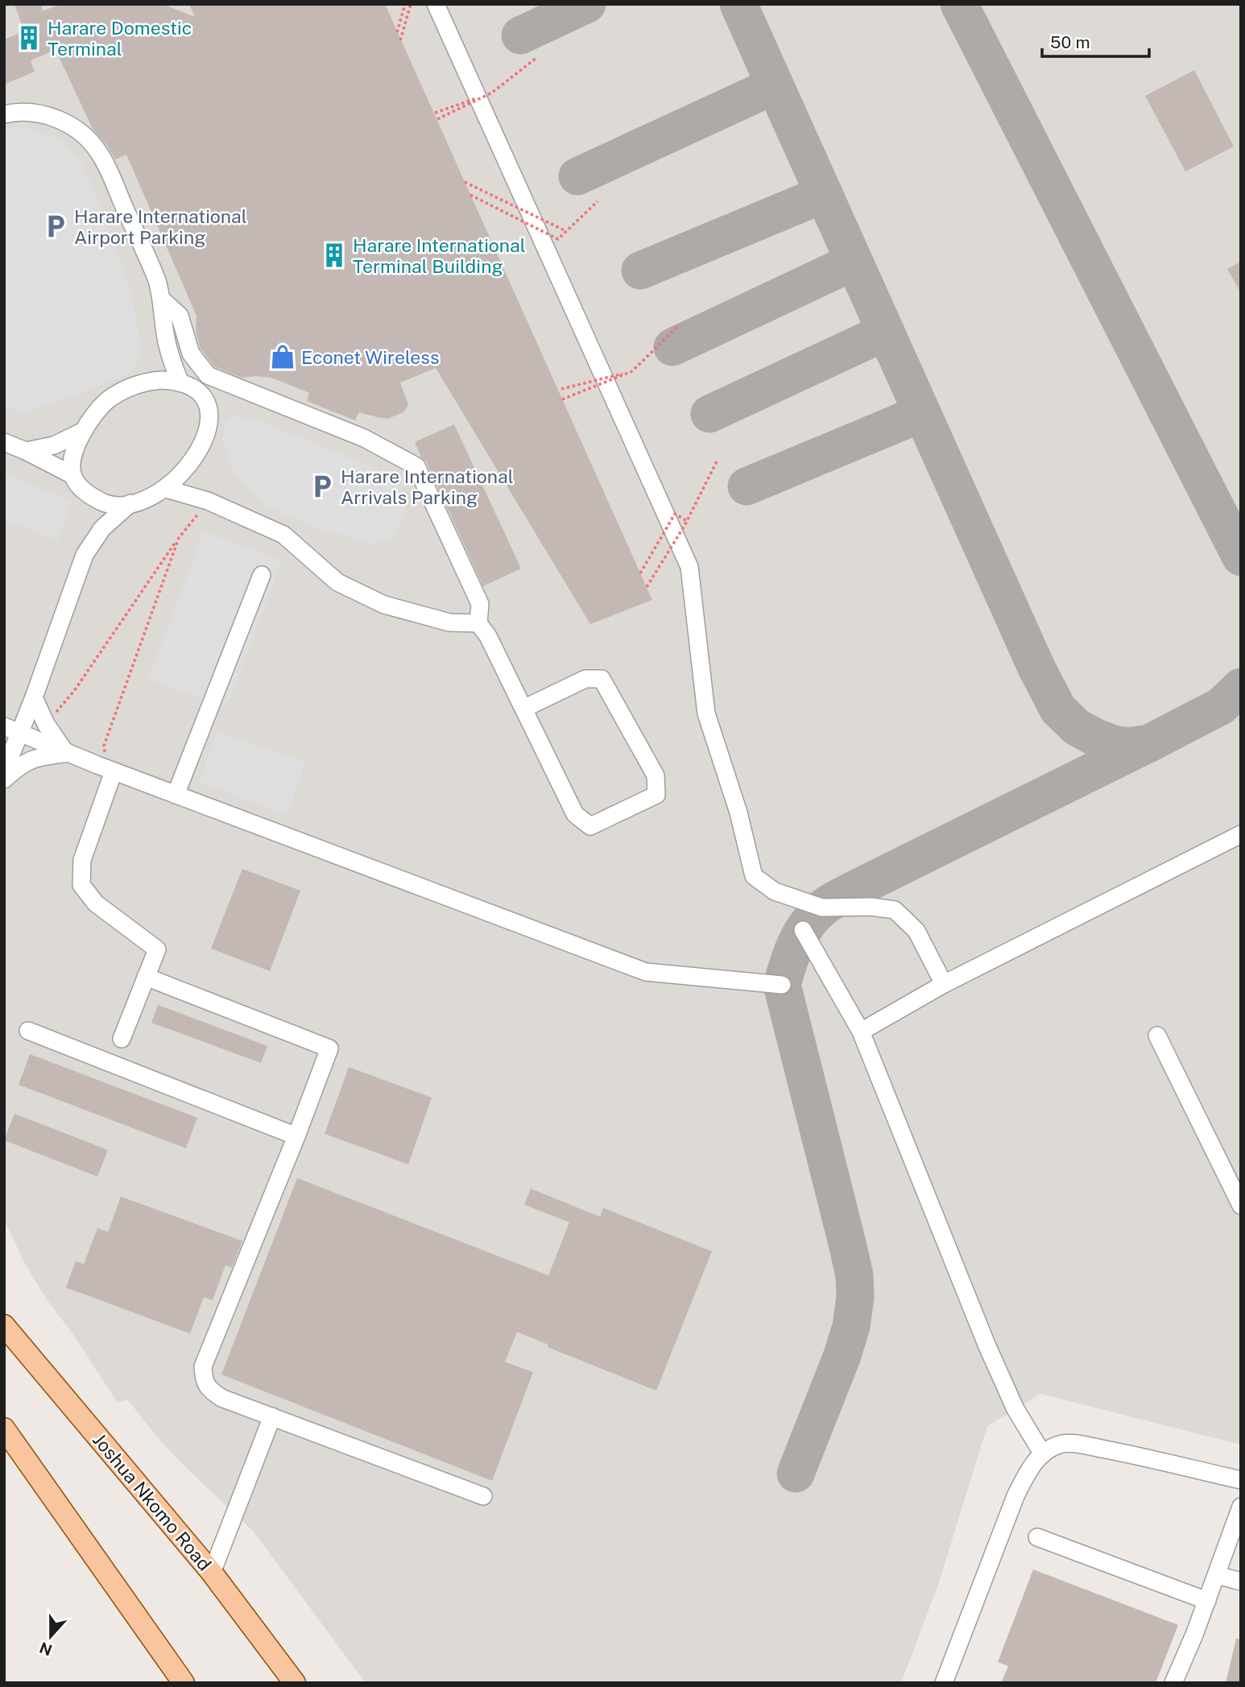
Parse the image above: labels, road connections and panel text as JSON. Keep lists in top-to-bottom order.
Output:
{
  "streets": {
    "main road": ["Joshua Nkomo Road"]
  },
  "places": {
    "building": ["Harare Domestic Terminal", "Harare International Terminal Building"],
    "parking": ["Harare International Airport Parking", "Harare International Arrivals Parking"],
    "shop": ["Econet Wireless"]
  },
  "scale_bar": "50 m",
  "north": "bottom"
}
